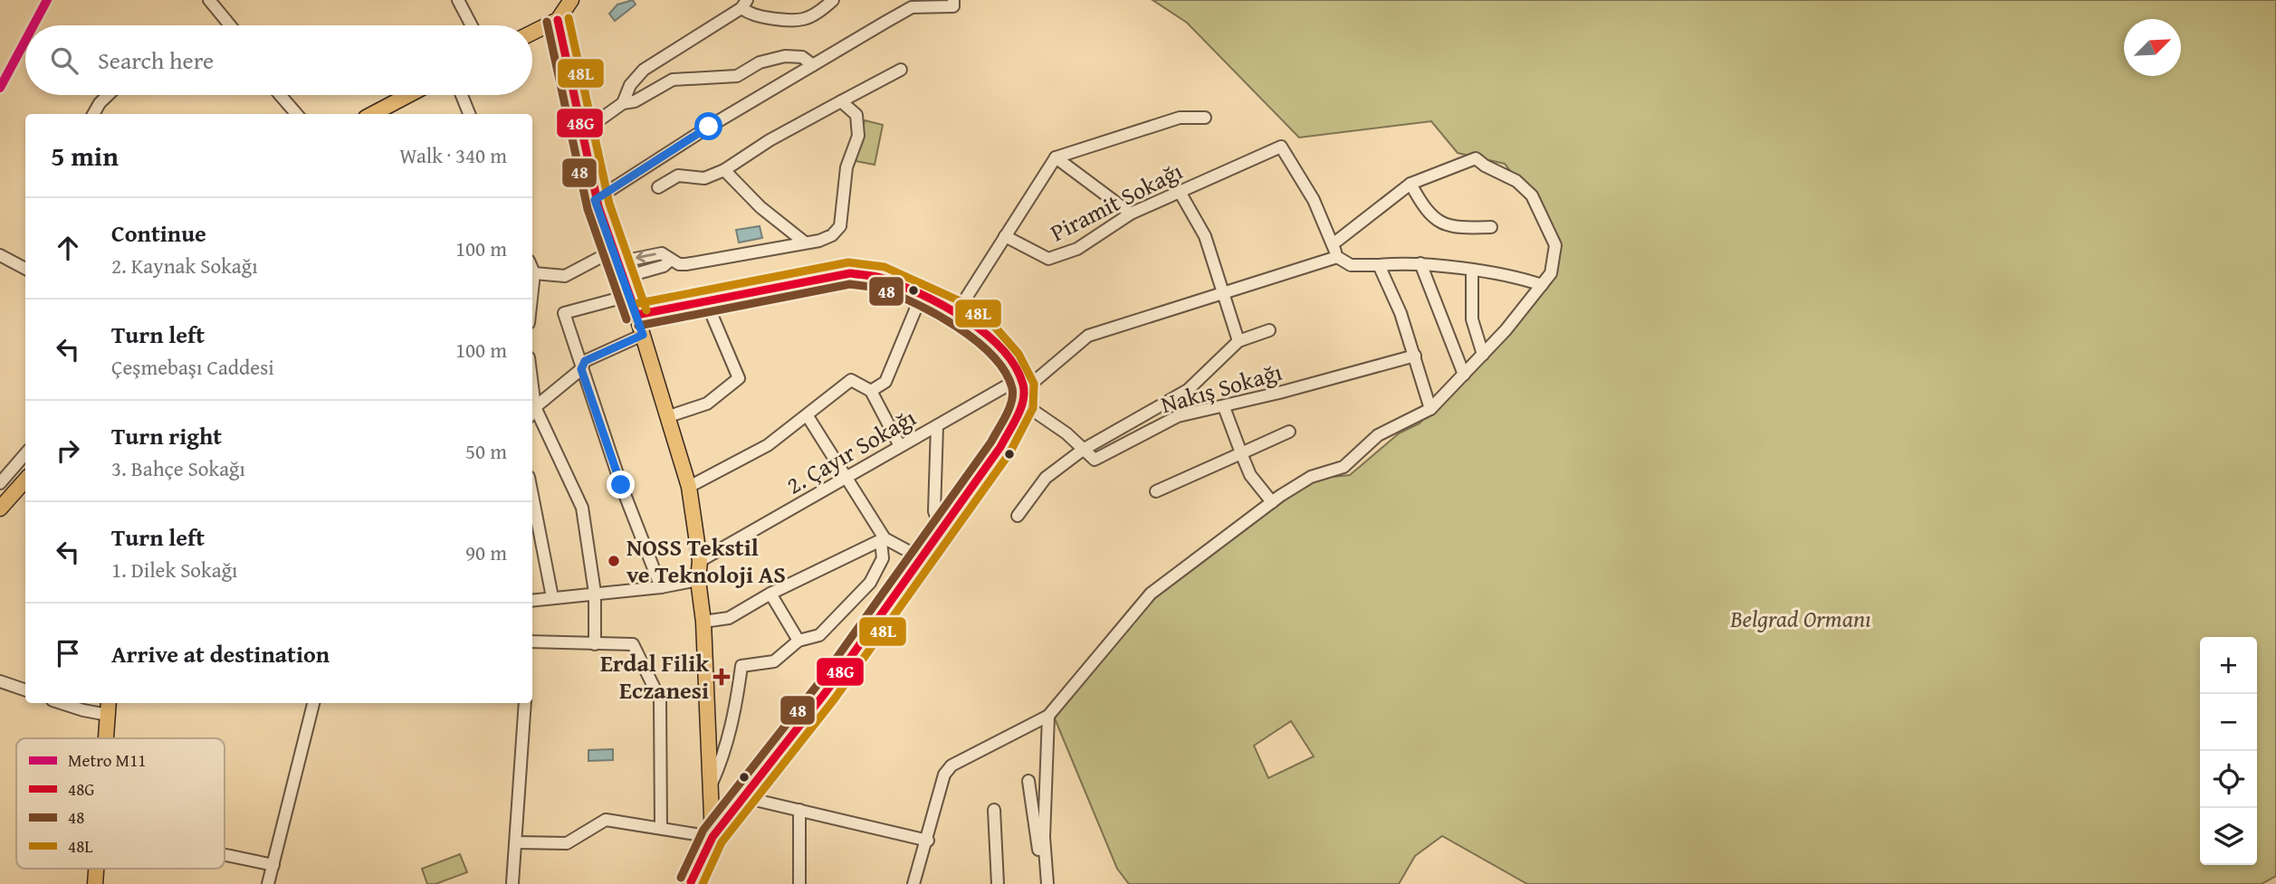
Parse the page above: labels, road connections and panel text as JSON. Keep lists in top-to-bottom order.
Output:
{
  "streets": {
    "street": ["Piramit Sokağı", "Nakış Sokağı", "2. Çayır Sokağı"]
  },
  "parks": ["Belgrad Ormanı"],
  "places": {
    "other": ["NOSS Tekstil ve Teknoloji AS"],
    "health": ["Erdal Filik Eczanesi"]
  },
  "lines": [
    "metro line M11",
    "transit line 48L",
    "transit line 48G",
    "transit line 48"
  ],
  "legend": [
    "Metro M11",
    "48G",
    "48",
    "48L"
  ],
  "north": "top right",
  "page": {
    "search": "Search here",
    "heading": ["5 min", "Walk · 340 m"],
    "list": [
      ["Continue", "2. Kaynak Sokağı", "100 m"],
      ["Turn left", "Çeşmebaşı Caddesi", "100 m"],
      ["Turn right", "3. Bahçe Sokağı", "50 m"],
      ["Turn left", "1. Dilek Sokağı", "90 m"],
      "Arrive at destination"
    ],
    "map_buttons": ["+", "−"]
  }
}
